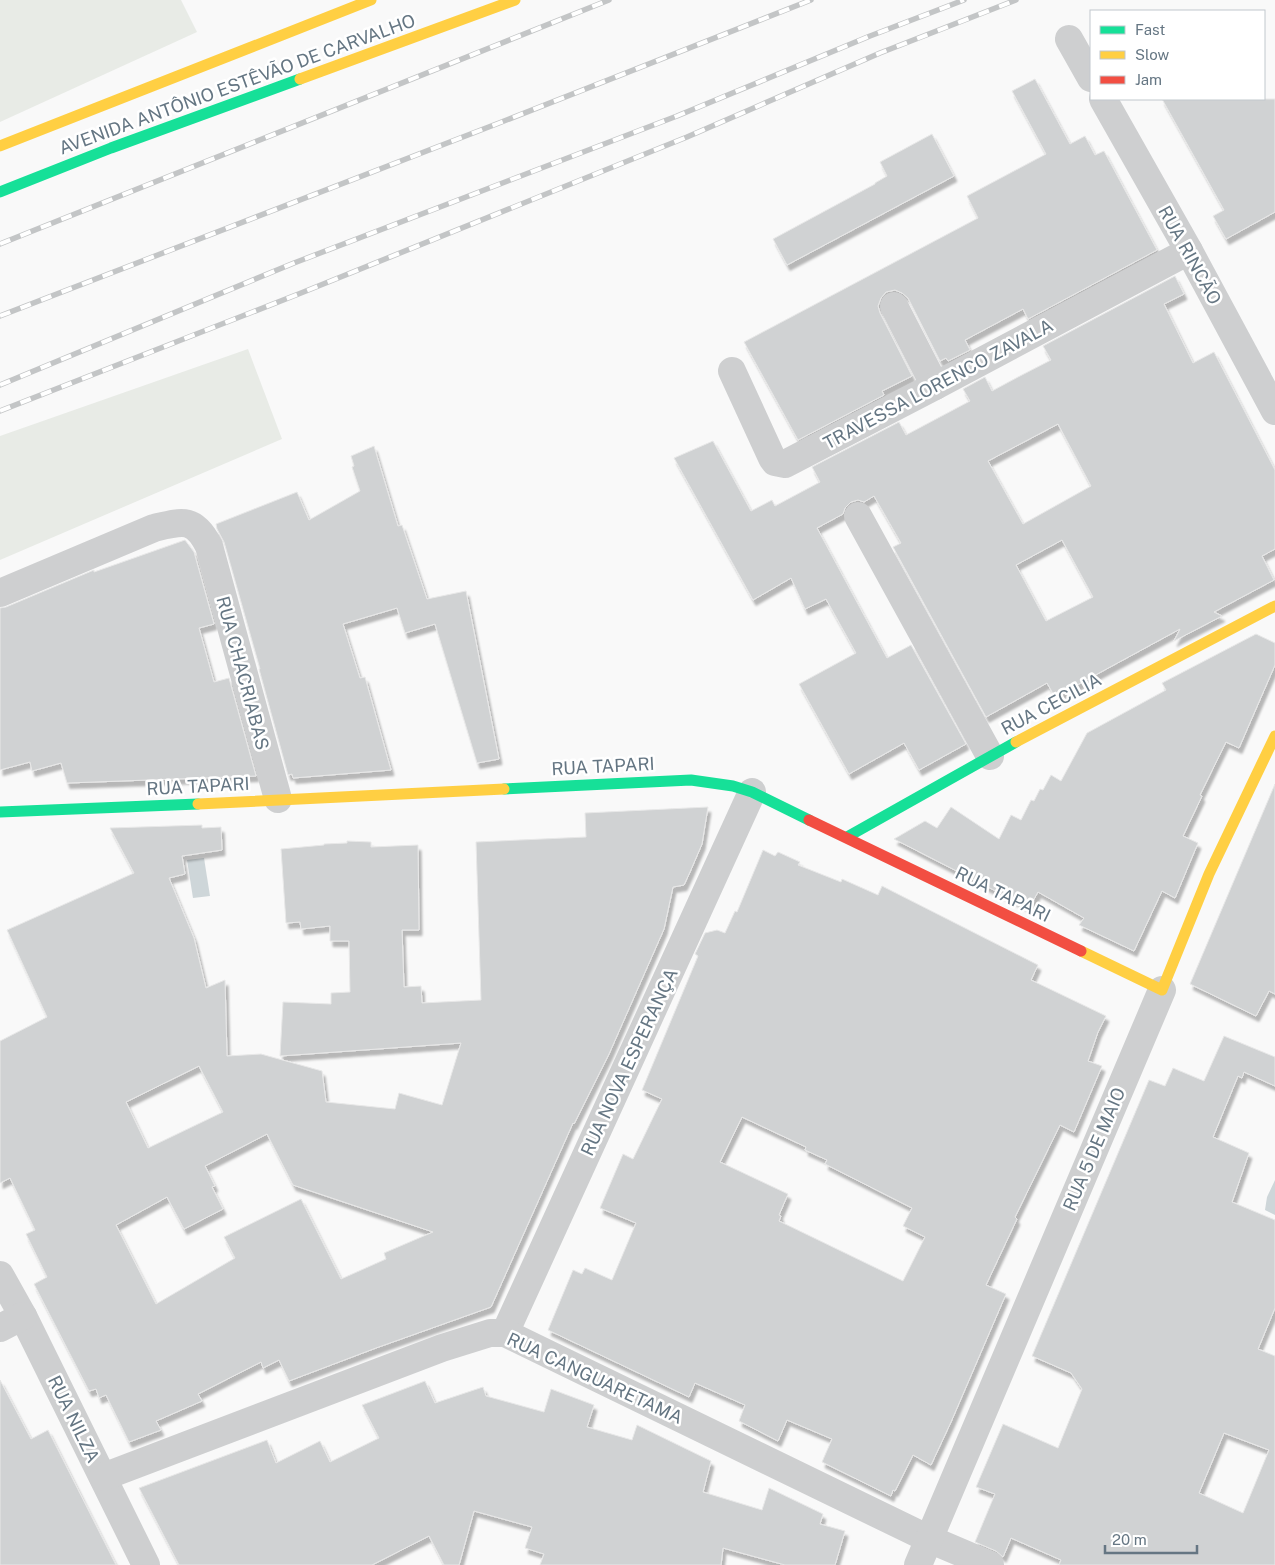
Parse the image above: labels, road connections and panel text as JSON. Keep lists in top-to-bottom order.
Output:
{
  "streets": {
    "main road": [
      "AVENIDA ANTÔNIO ESTÊVÃO DE CARVALHO",
      "RUA CECILIA",
      "RUA TAPARI",
      "RUA 5 DE MAIO"
    ],
    "street": [
      "RUA RINCÃO",
      "TRAVESSA LORENCO ZAVALA",
      "RUA CHACRIABAS",
      "RUA NOVA ESPERANÇA",
      "RUA CANGUARETAMA",
      "RUA NILZA"
    ]
  },
  "crossings": [
    ["RUA RINCÃO", "TRAVESSA LORENCO ZAVALA"],
    ["RUA CHACRIABAS", "RUA TAPARI"],
    ["RUA CECILIA", "RUA TAPARI"],
    ["RUA TAPARI", "RUA NOVA ESPERANÇA"],
    ["RUA TAPARI", "RUA 5 DE MAIO"],
    ["RUA NOVA ESPERANÇA", "RUA CANGUARETAMA"],
    ["RUA 5 DE MAIO", "RUA CANGUARETAMA"],
    ["RUA CANGUARETAMA", "RUA NILZA"]
  ],
  "legend": ["Fast", "Slow", "Jam"],
  "scale_bar": "20 m"
}
